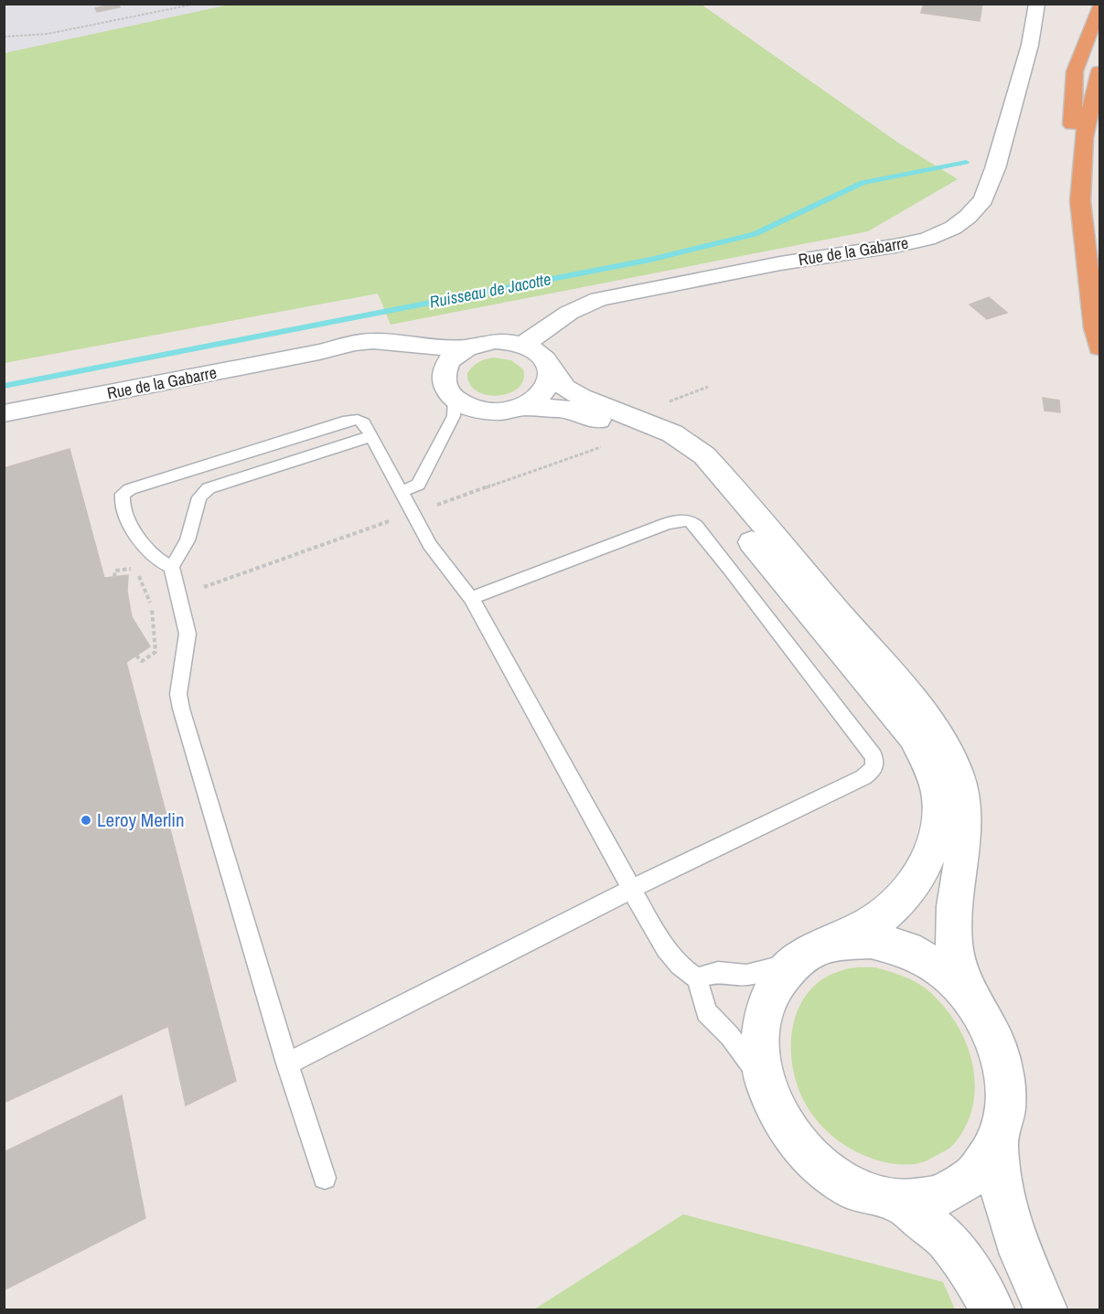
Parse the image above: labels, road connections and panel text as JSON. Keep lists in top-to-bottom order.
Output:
{
  "streets": {
    "street": ["Rue de la Gabarre"]
  },
  "water": ["Ruisseau de Jacotte"],
  "places": ["Leroy Merlin"]
}
